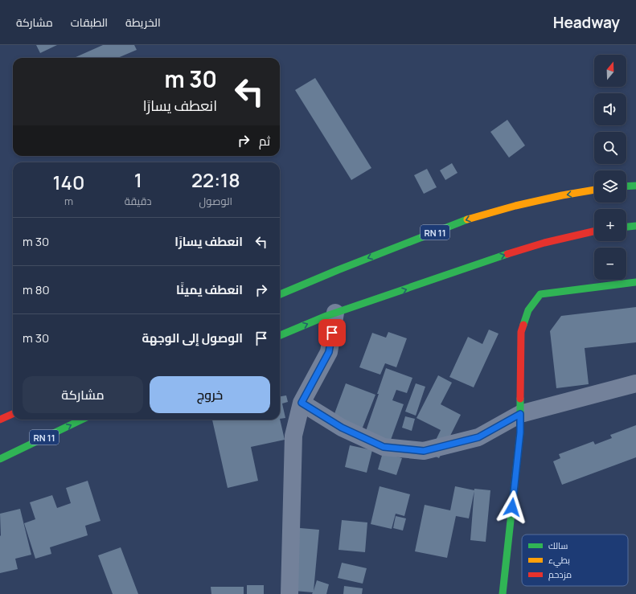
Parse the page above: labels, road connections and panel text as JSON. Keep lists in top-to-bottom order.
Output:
{
  "streets": {
    "main road": ["RN 11"]
  },
  "legend": ["سالك", "بطيء", "مزدحم"],
  "north": "top",
  "page": {
    "header": "Headway",
    "nav": ["الخريطة", "الطبقات", "مشاركة"],
    "map_buttons": ["+", "−"],
    "turn": ["30 m", "انعطف يسارًا"],
    "then": "ثم",
    "eta": [
      "22:18",
      "الوصول",
      "1",
      "دقيقة",
      "140",
      "m"
    ],
    "list": [
      {
        "name": "انعطف يسارًا",
        "value": "30 m"
      },
      {
        "name": "انعطف يمينًا",
        "value": "80 m"
      },
      {
        "name": "الوصول إلى الوجهة",
        "value": "30 m"
      }
    ],
    "buttons": ["خروج", "مشاركة"]
  }
}
